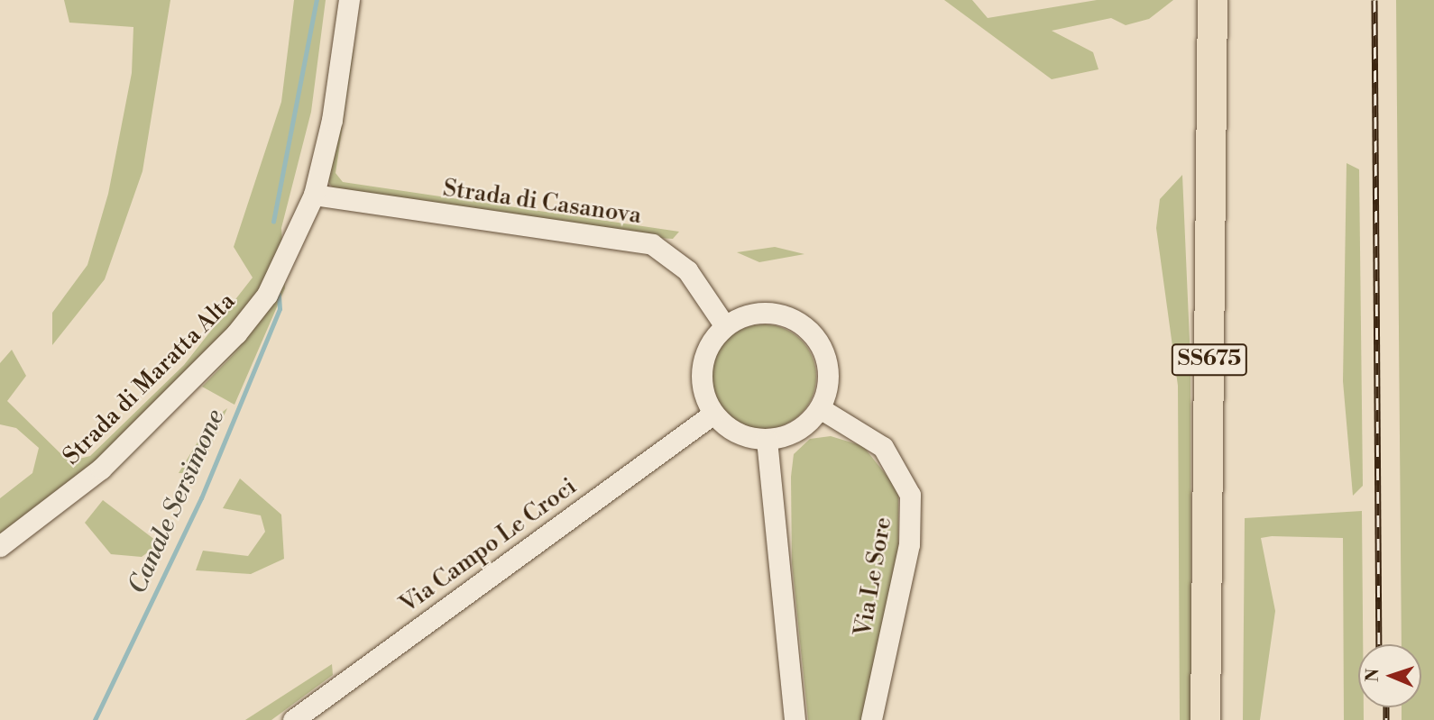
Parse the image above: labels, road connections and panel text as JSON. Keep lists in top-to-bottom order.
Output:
{
  "streets": {
    "highway": ["SS675"],
    "street": [
      "Strada di Casanova",
      "Strada di Maratta Alta",
      "Via Campo Le Croci",
      "Via Le Sore"
    ]
  },
  "crossings": [
    ["Strada di Casanova", "Strada di Maratta Alta"],
    ["Strada di Casanova", "Via Campo Le Croci"],
    ["Strada di Casanova", "Via Le Sore"],
    ["Via Campo Le Croci", "Via Le Sore"]
  ],
  "water": ["Canale Sersimone"],
  "north": "left"
}
